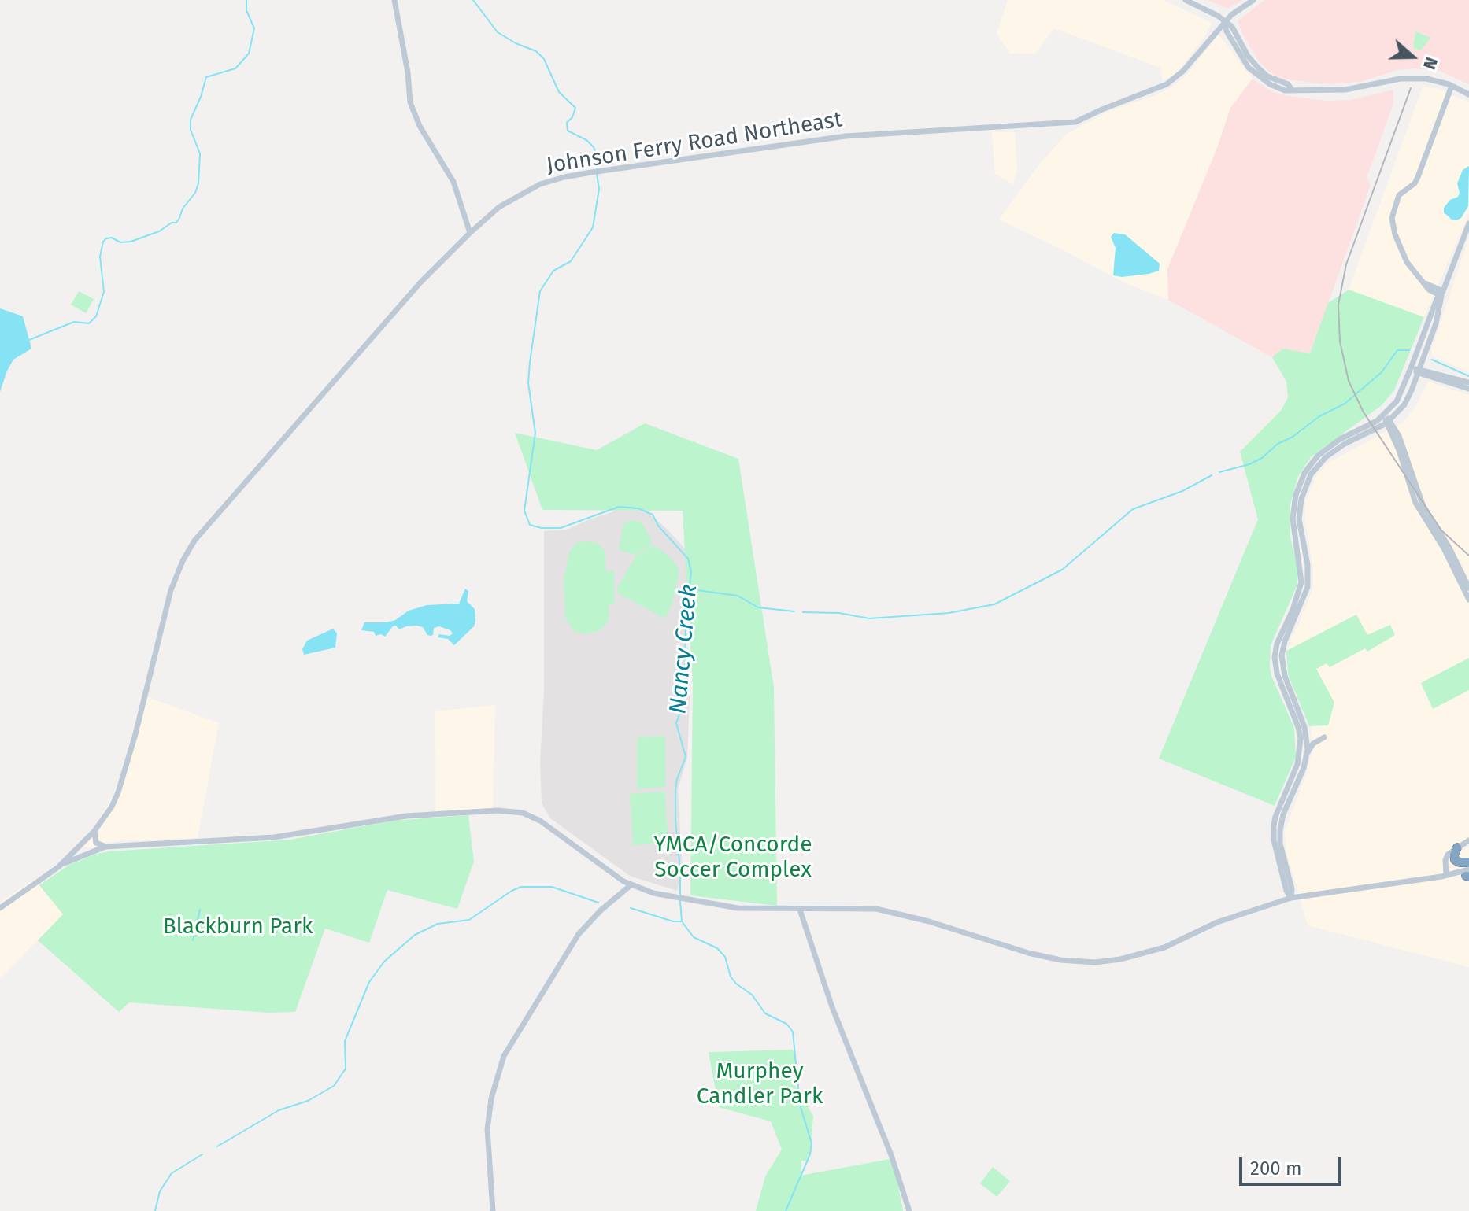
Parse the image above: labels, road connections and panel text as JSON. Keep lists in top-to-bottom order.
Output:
{
  "streets": {
    "main road": ["Johnson Ferry Road Northeast"]
  },
  "water": ["Nancy Creek"],
  "parks": ["YMCA/Concorde Soccer Complex", "Blackburn Park", "Murphey Candler Park"],
  "scale_bar": "200 m",
  "north": "right"
}
